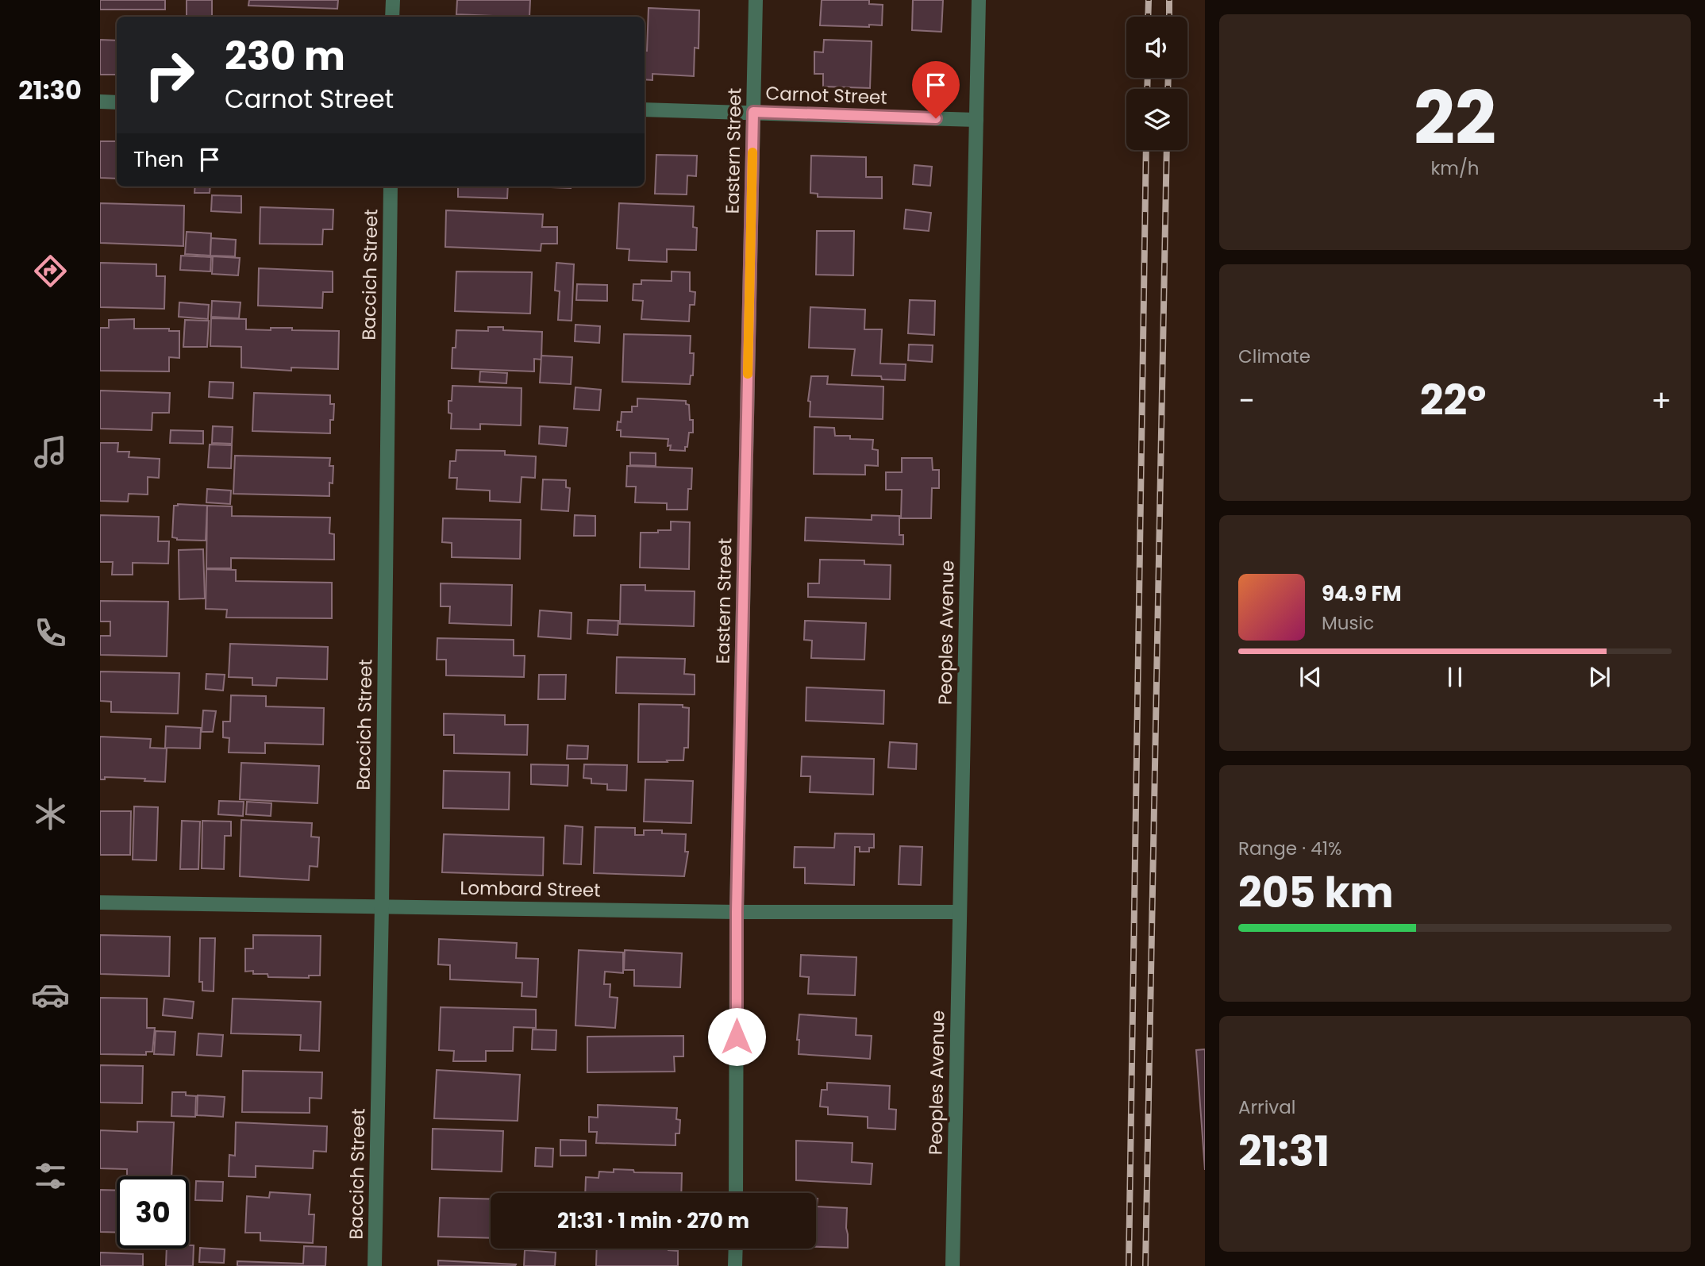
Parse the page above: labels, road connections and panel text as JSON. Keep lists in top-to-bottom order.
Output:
{
  "streets": {
    "street": [
      "Carnot Street",
      "Eastern Street",
      "Baccich Street",
      "Peoples Avenue",
      "Lombard Street"
    ]
  },
  "crossings": [
    ["Carnot Street", "Eastern Street"],
    ["Carnot Street", "Peoples Avenue"],
    ["Eastern Street", "Lombard Street"],
    ["Baccich Street", "Lombard Street"],
    ["Peoples Avenue", "Lombard Street"]
  ],
  "page": {
    "tabs": "21:30",
    "tile": [
      ["22", "km/h"],
      "Climate",
      ["Range · 41%", "205 km"],
      ["Arrival", "21:31"]
    ],
    "turn": ["230 m", "Carnot Street"],
    "then": "Then",
    "heat": ["−", "22°", "+"],
    "song": ["94.9 FM", "Music"],
    "limit": "30",
    "trip": "21:31 · 1 min · 270 m"
  }
}
